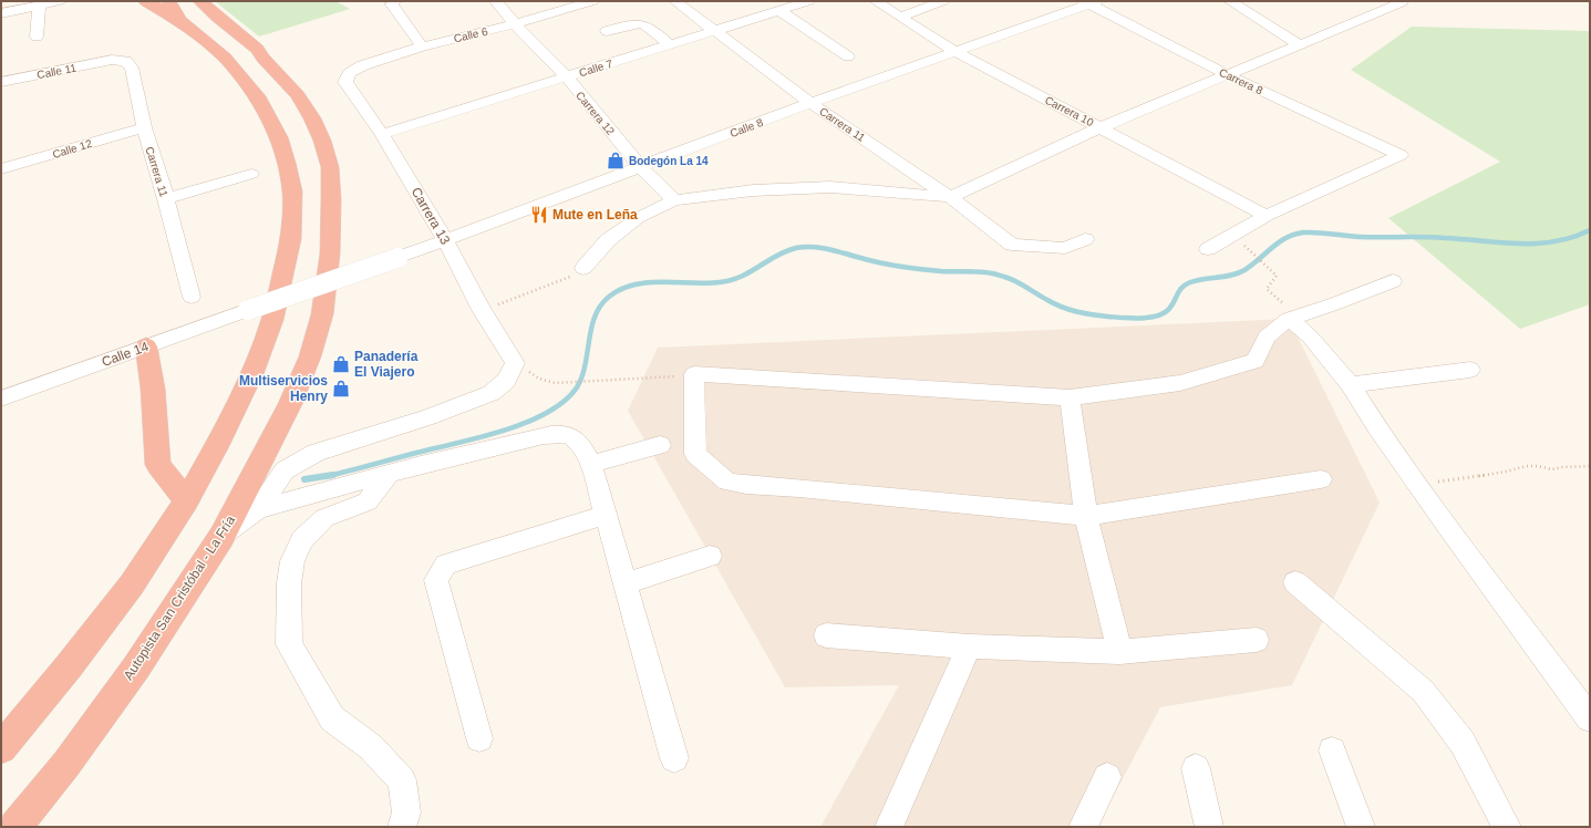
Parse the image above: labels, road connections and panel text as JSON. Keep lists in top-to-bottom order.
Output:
{
  "streets": {
    "highway": ["Autopista San Cristóbal - La Fría"],
    "street": [
      "Calle 6",
      "Calle 7",
      "Calle 11",
      "Carrera 8",
      "Carrera 10",
      "Carrera 12",
      "Carrera 11",
      "Calle 8",
      "Calle 12",
      "Carrera 13",
      "Calle 14"
    ]
  },
  "crossings": [
    ["Calle 6", "Carrera 12"],
    ["Calle 6", "Carrera 13"],
    ["Calle 7", "Carrera 12"],
    ["Calle 7", "Carrera 11"],
    ["Calle 7", "Carrera 13"],
    ["Calle 11", "Carrera 11"],
    ["Carrera 8", "Carrera 10"],
    ["Carrera 8", "Calle 8"],
    ["Carrera 10", "Calle 8"],
    ["Carrera 12", "Calle 8"],
    ["Carrera 11", "Calle 8"],
    ["Carrera 11", "Calle 12"],
    ["Calle 8", "Carrera 13"],
    ["Calle 8", "Calle 14"]
  ],
  "places": {
    "shop": ["Bodegón La 14", "Panadería El Viajero", "Multiservicios Henry"],
    "restaurant": ["Mute en Leña"]
  }
}
